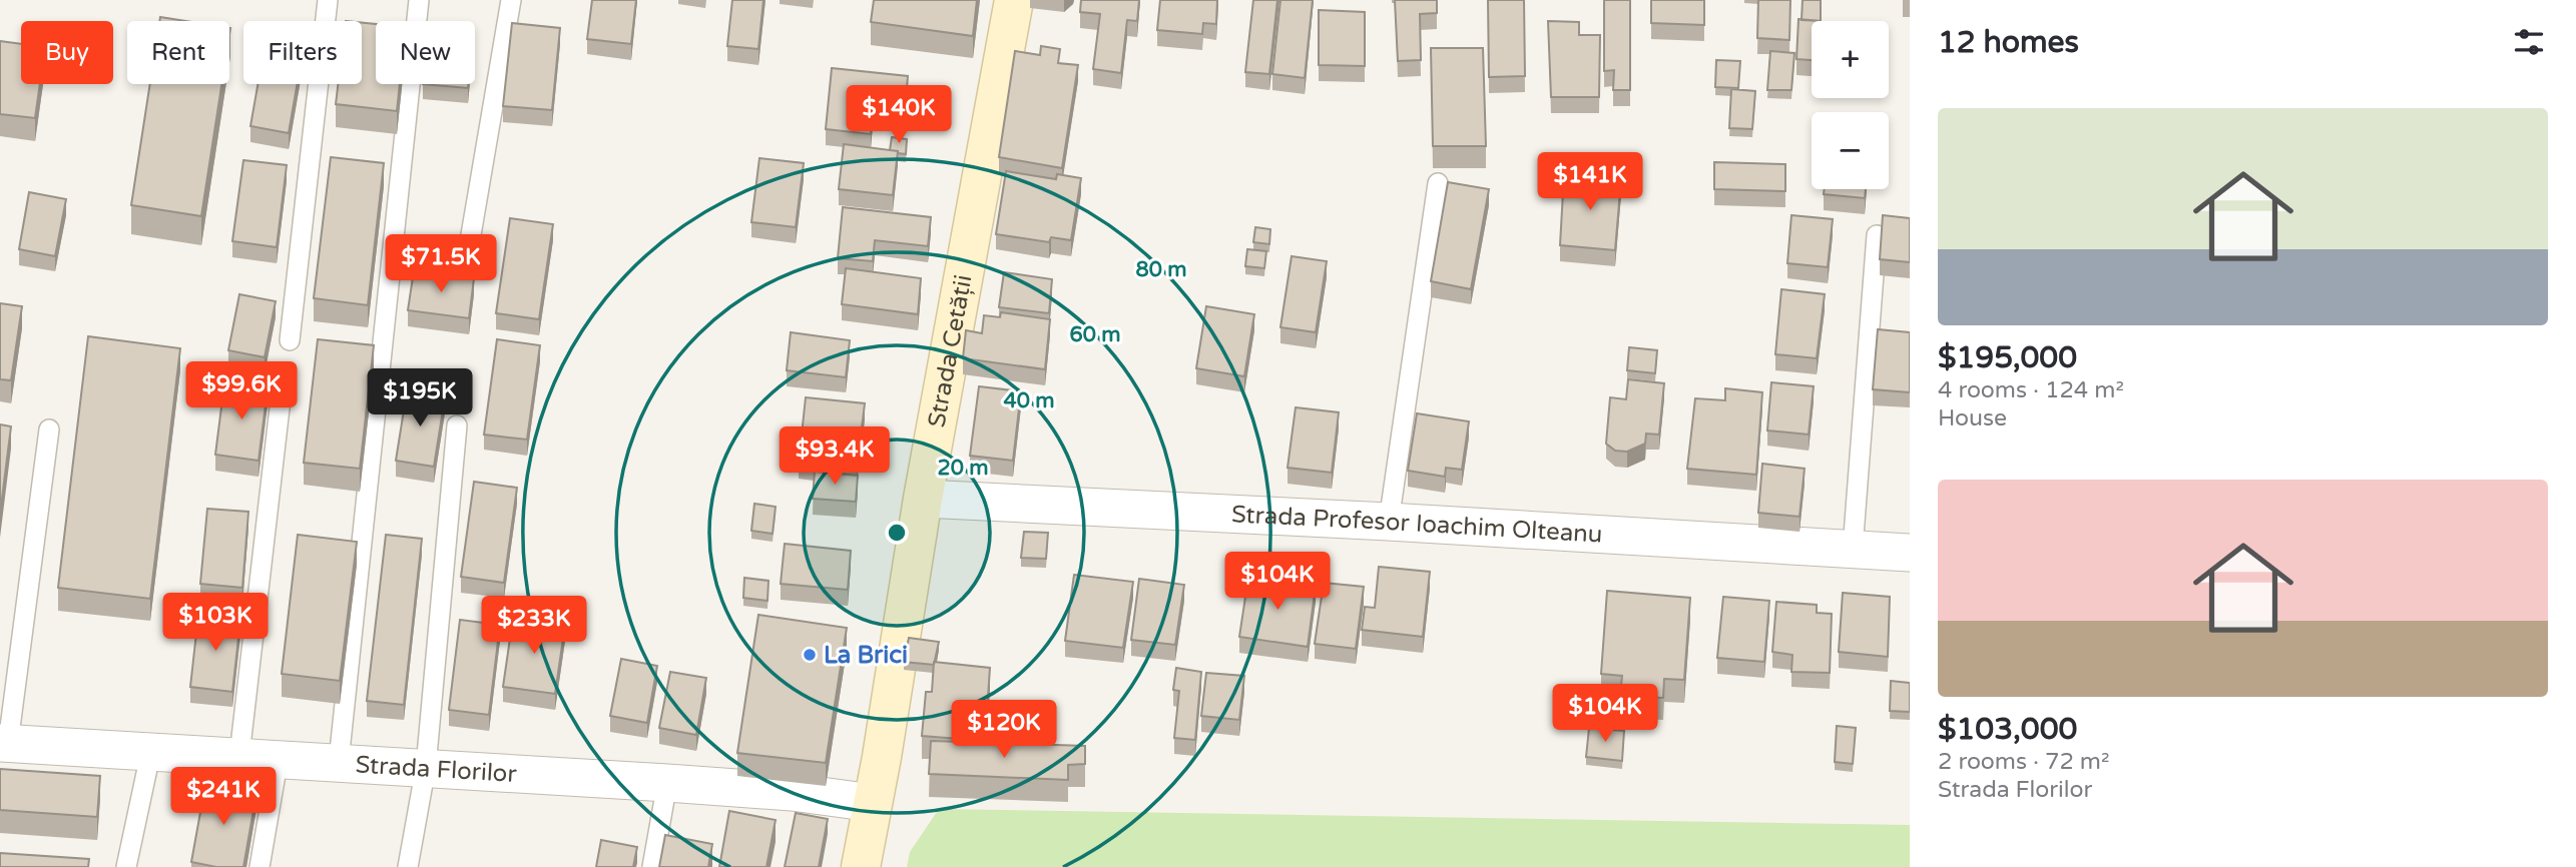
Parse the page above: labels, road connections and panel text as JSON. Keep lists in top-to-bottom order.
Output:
{
  "streets": {
    "street": ["Strada Cetății", "Strada Profesor Ioachim Olteanu", "Strada Florilor"]
  },
  "crossings": [
    ["Strada Cetății", "Strada Profesor Ioachim Olteanu"],
    ["Strada Cetății", "Strada Florilor"]
  ],
  "places": ["La Brici"],
  "page": {
    "heading": "12 homes",
    "map_buttons": ["+", "−"],
    "chip": [
      "Buy",
      "Rent",
      "Filters",
      "New"
    ],
    "list": [
      {
        "name": "$195,000",
        "note": "4 rooms · 124 m² · House"
      },
      {
        "name": "$103,000",
        "note": "2 rooms · 72 m² · Strada Florilor"
      }
    ],
    "price": [
      "$140K",
      "$141K",
      "$71.5K",
      "$99.6K",
      "$195K",
      "$93.4K",
      "$104K",
      "$103K",
      "$233K",
      "$104K",
      "$120K",
      "$241K"
    ]
  },
  "rings": [
    "80 m",
    "60 m",
    "40 m",
    "20 m"
  ]
}
